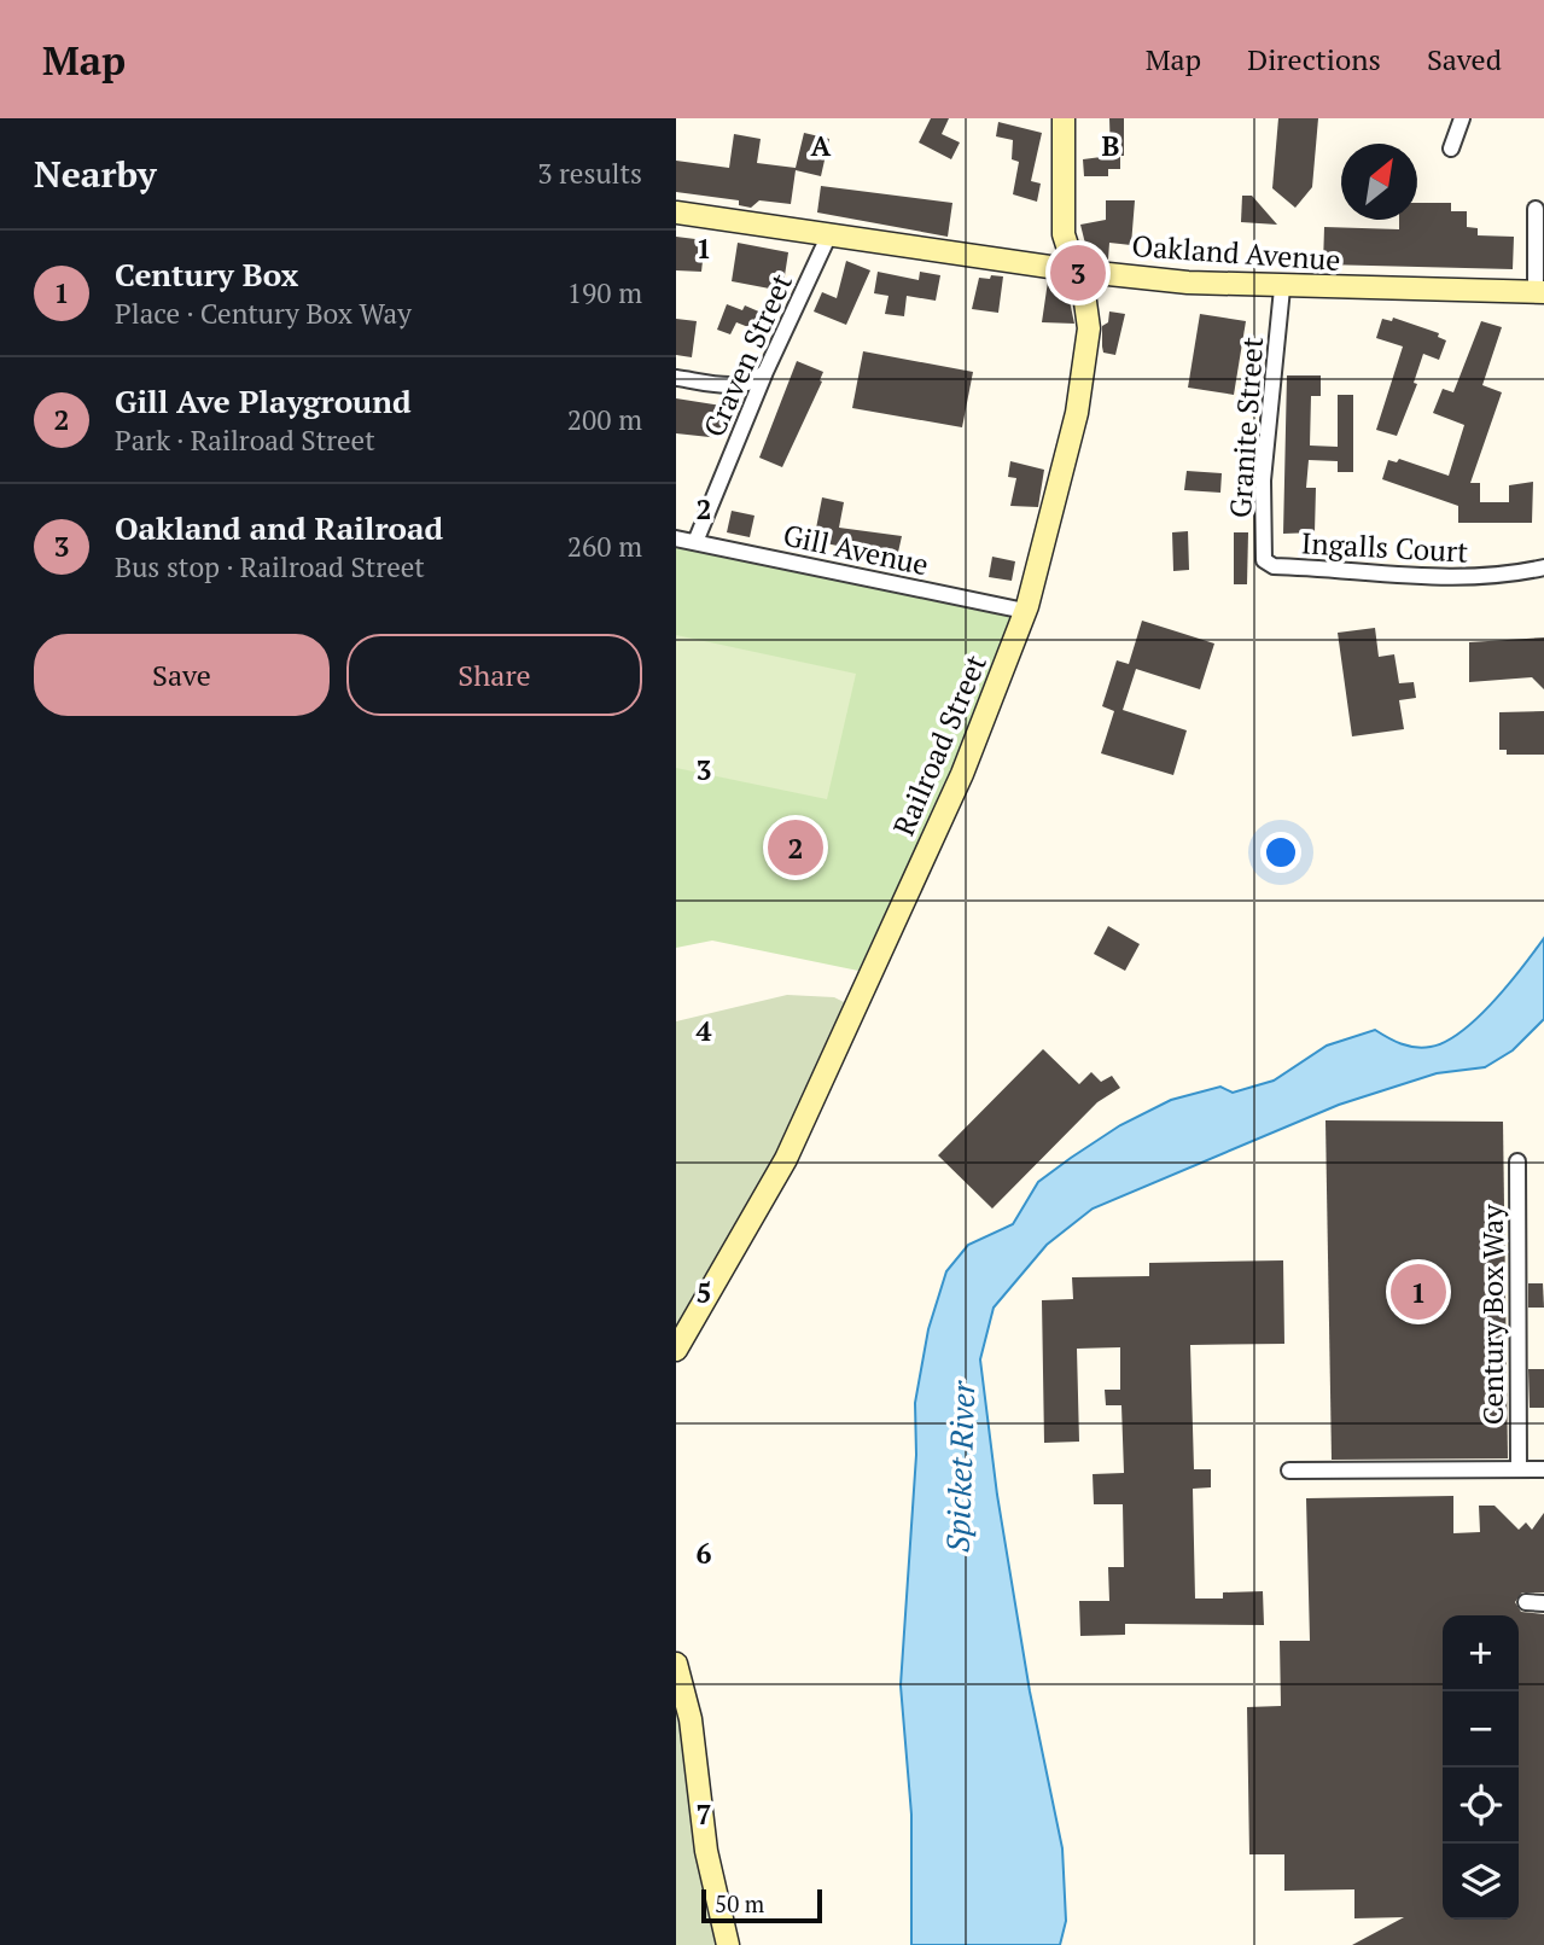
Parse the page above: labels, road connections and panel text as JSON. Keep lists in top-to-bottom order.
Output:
{
  "streets": {
    "main road": ["Oakland Avenue", "Railroad Street"],
    "street": [
      "Craven Street",
      "Granite Street",
      "Ingalls Court",
      "Gill Avenue",
      "Century Box Way"
    ]
  },
  "crossings": [
    ["Oakland Avenue", "Craven Street"],
    ["Oakland Avenue", "Granite Street"],
    ["Oakland Avenue", "Railroad Street"],
    ["Craven Street", "Gill Avenue"],
    ["Granite Street", "Ingalls Court"],
    ["Gill Avenue", "Railroad Street"]
  ],
  "water": ["Spicket River"],
  "scale_bar": "50 m",
  "north": "top right",
  "page": {
    "header": "Map",
    "nav": ["Map", "Directions", "Saved"],
    "heading": ["Nearby", "3 results"],
    "list": [
      {
        "mark": "1",
        "name": "Century Box",
        "note": "Place · Century Box Way",
        "value": "190 m"
      },
      {
        "mark": "2",
        "name": "Gill Ave Playground",
        "note": "Park · Railroad Street",
        "value": "200 m"
      },
      {
        "mark": "3",
        "name": "Oakland and Railroad",
        "note": "Bus stop · Railroad Street",
        "value": "260 m"
      }
    ],
    "pins": ["3", "2", "1"],
    "buttons": ["Save", "Share"],
    "map_buttons": ["+", "−"],
    "scale": "50 m"
  },
  "grid": {
    "columns": ["A", "B"],
    "rows": [
      "1",
      "2",
      "3",
      "4",
      "5",
      "6",
      "7"
    ]
  }
}
